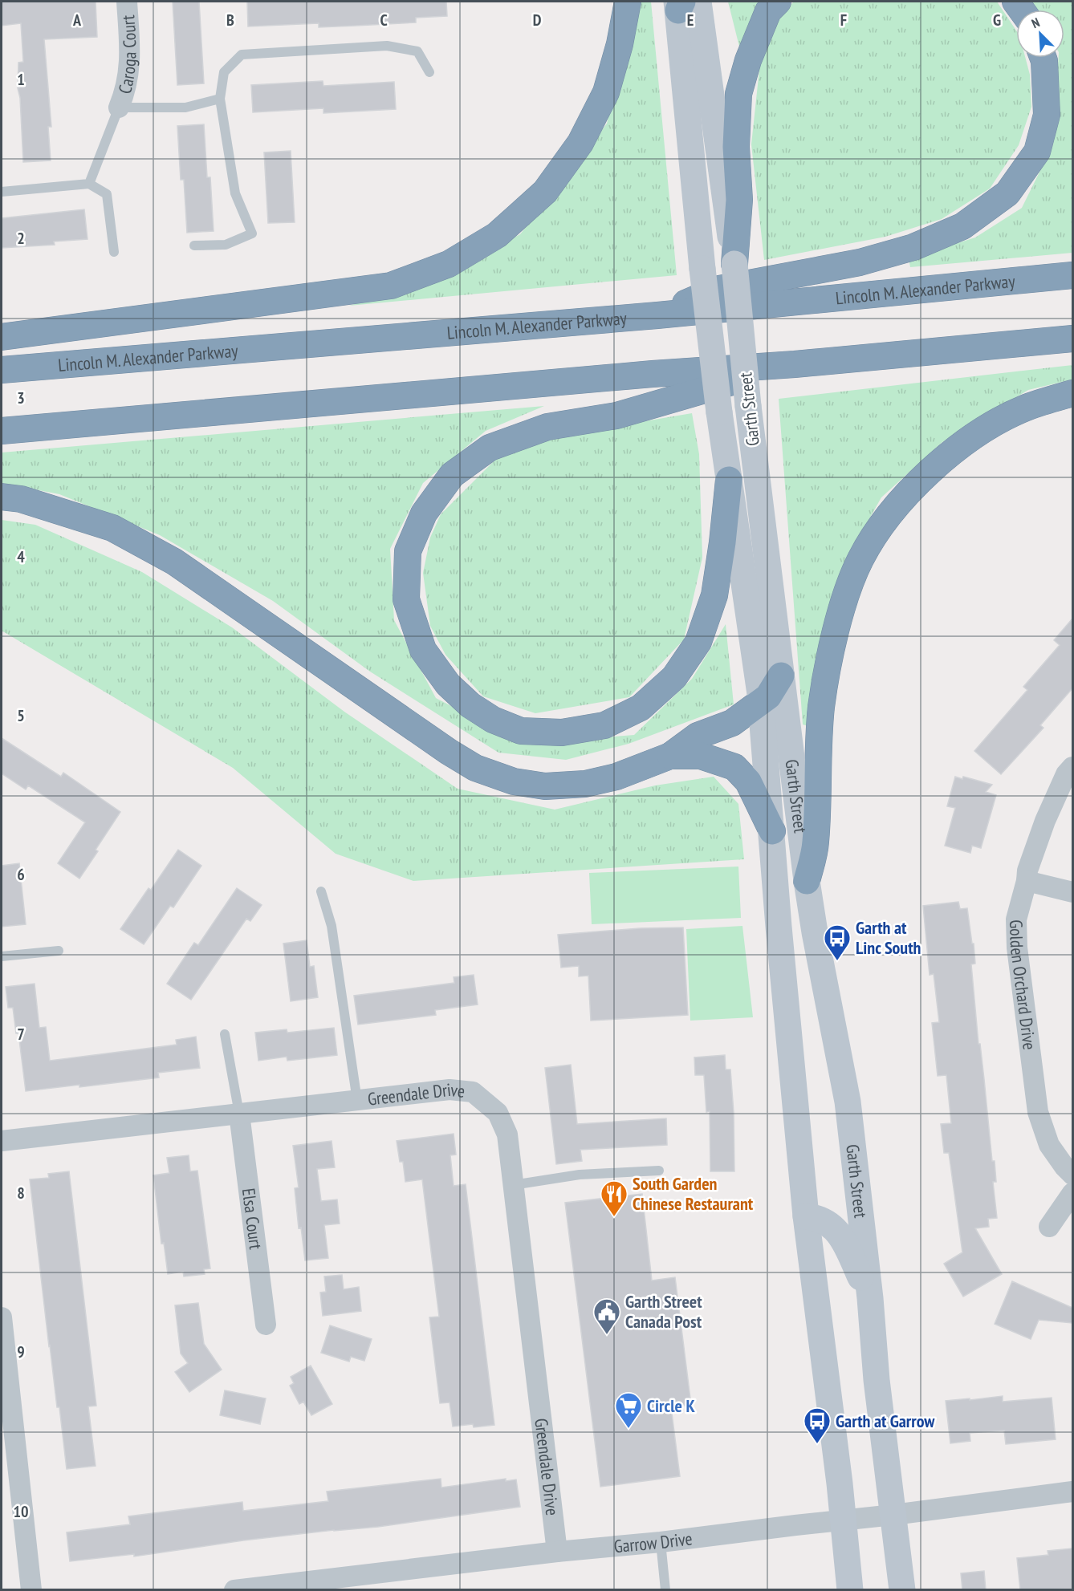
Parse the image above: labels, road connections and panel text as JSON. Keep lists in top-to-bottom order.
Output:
{
  "streets": {
    "highway": ["Lincoln M. Alexander Parkway"],
    "main road": ["Garth Street"],
    "street": [
      "Caroga Court",
      "Golden Orchard Drive",
      "Greendale Drive",
      "Elsa Court",
      "Garrow Drive"
    ]
  },
  "crossings": [
    ["Garth Street", "Garrow Drive"],
    ["Greendale Drive", "Elsa Court"],
    ["Greendale Drive", "Garrow Drive"]
  ],
  "places": {
    "bus stop": ["Garth at Linc South", "Garth at Garrow"],
    "restaurant": ["South Garden Chinese Restaurant"],
    "public building": ["Garth Street Canada Post"],
    "supermarket": ["Circle K"]
  },
  "north": "top left",
  "grid": {
    "columns": [
      "A",
      "B",
      "C",
      "D",
      "E",
      "F",
      "G"
    ],
    "rows": [
      "1",
      "2",
      "3",
      "4",
      "5",
      "6",
      "7",
      "8",
      "9",
      "10"
    ]
  }
}
